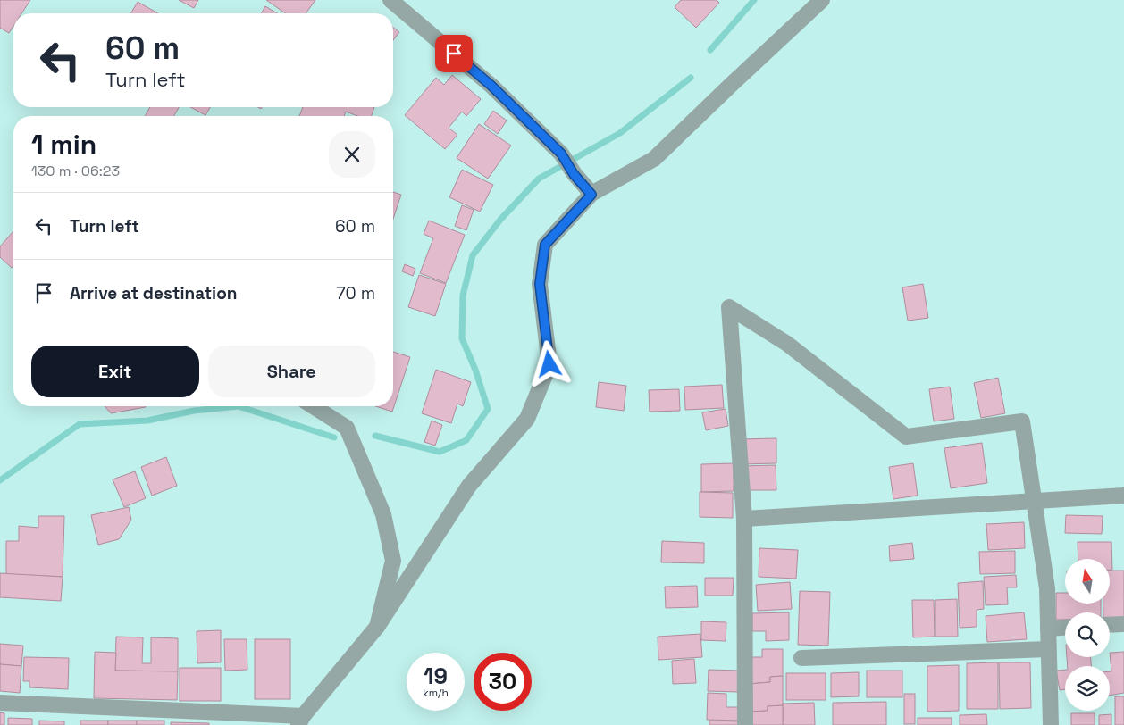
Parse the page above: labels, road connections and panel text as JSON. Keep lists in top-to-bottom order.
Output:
{
  "north": "top",
  "page": {
    "turn": ["60 m", "Turn left"],
    "heading": ["1 min", "130 m · 06:23"],
    "list": [
      {
        "name": "Turn left",
        "value": "60 m"
      },
      {
        "name": "Arrive at destination",
        "value": "70 m"
      }
    ],
    "buttons": ["Exit", "Share"],
    "speed": "19 km/h",
    "limit": "30"
  }
}
